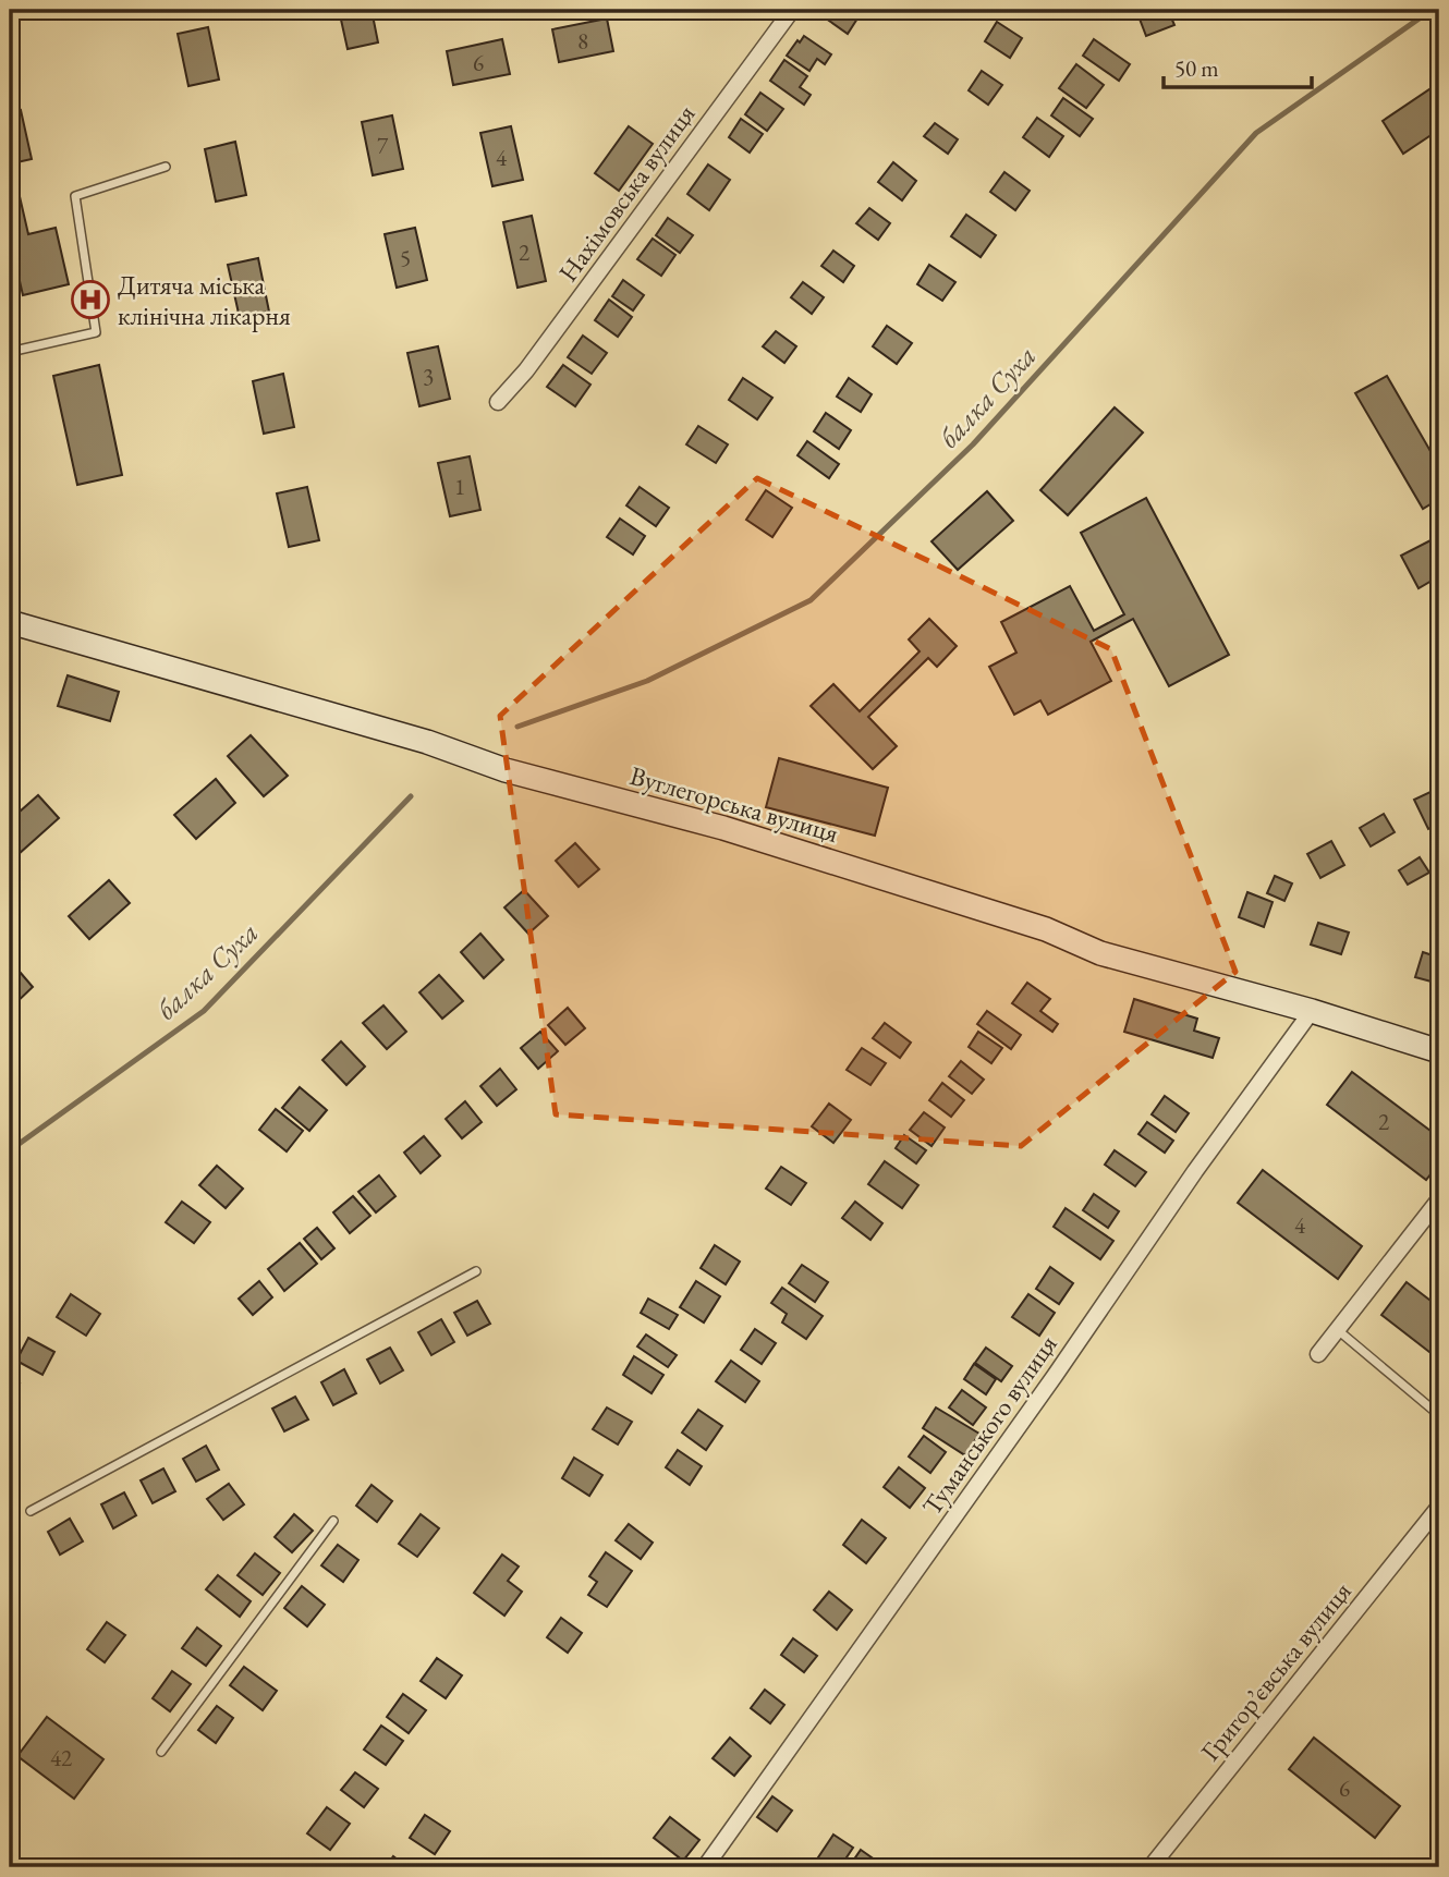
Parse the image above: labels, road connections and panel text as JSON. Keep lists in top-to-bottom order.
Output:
{
  "streets": {
    "main road": ["Вуглегорська вулиця"],
    "street": ["Нахімовська вулиця", "Туманського вулиця", "Григор’євська вулиця"]
  },
  "crossings": [
    ["Вуглегорська вулиця", "Туманського вулиця"]
  ],
  "water": ["балка Суха"],
  "places": {
    "hospital": ["Дитяча міська клінічна лікарня"]
  },
  "house_numbers": [
    "8",
    "6",
    "7",
    "4",
    "2",
    "5",
    "3",
    "1",
    "2",
    "4",
    "42",
    "6"
  ],
  "scale_bar": "50 m"
}
